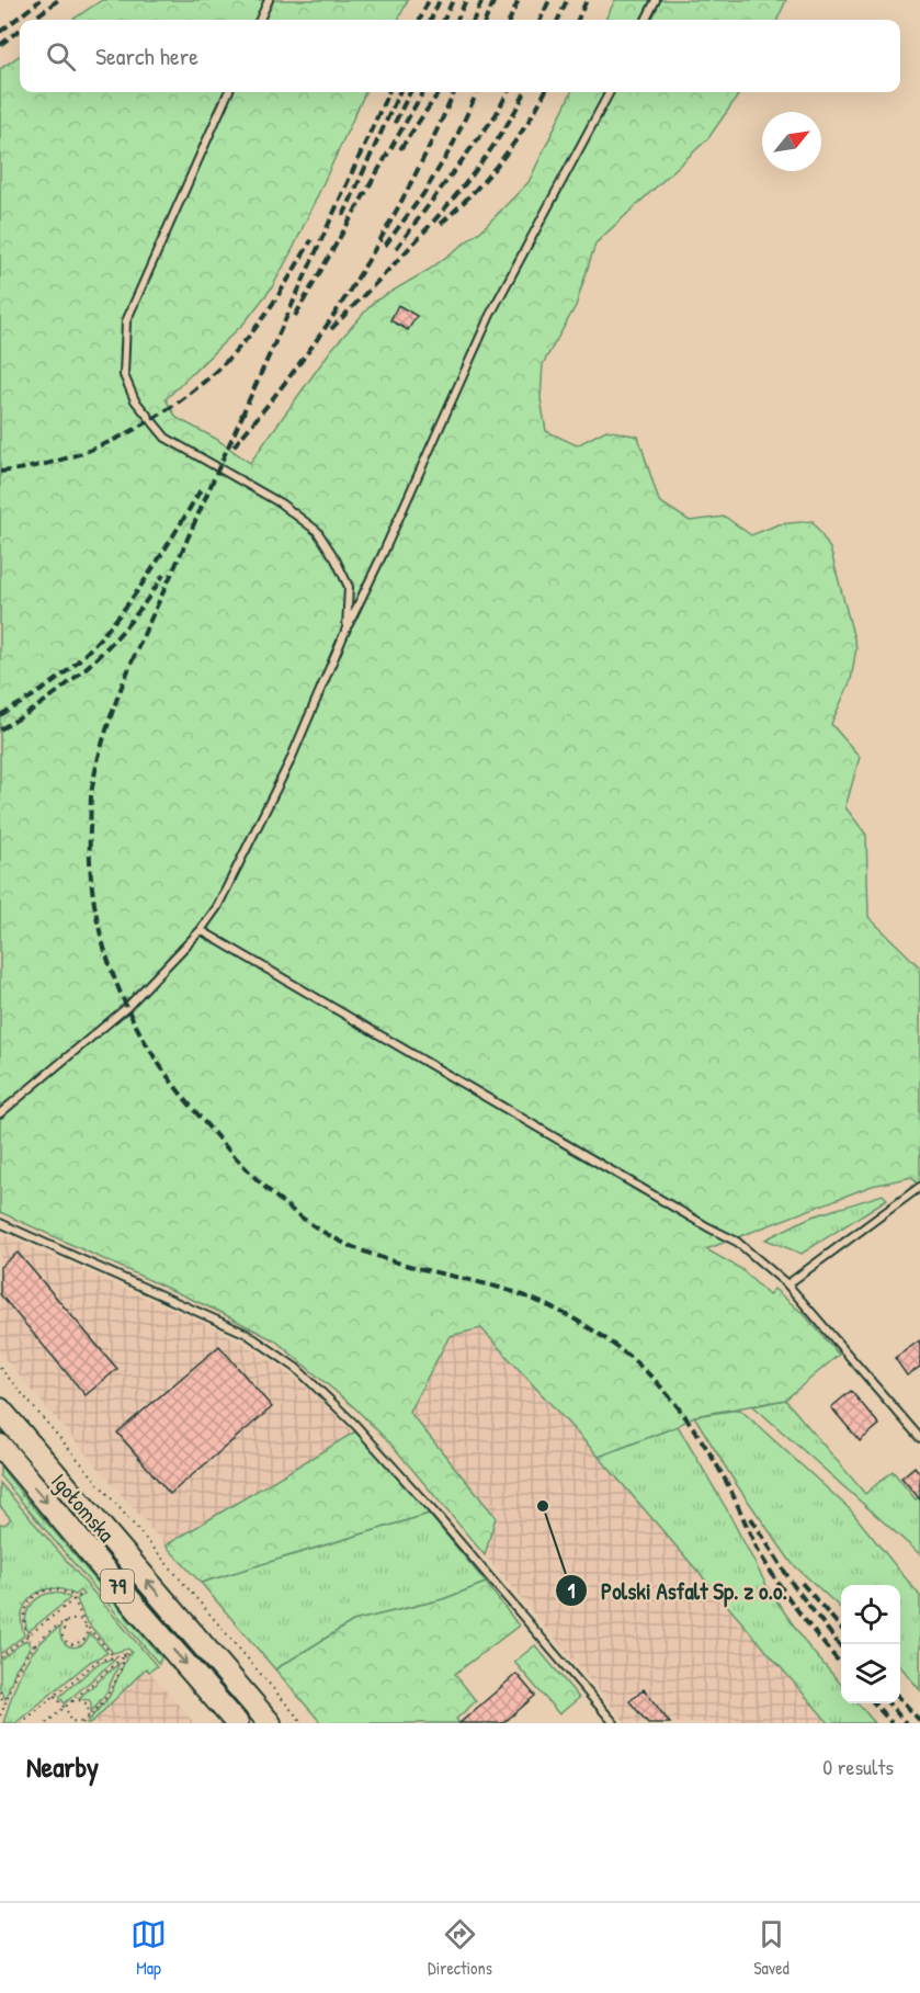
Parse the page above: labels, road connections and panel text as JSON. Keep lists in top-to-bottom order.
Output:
{
  "streets": {
    "main road": ["Igołomska", "79"]
  },
  "places": ["Polski Asfalt Sp. z o.o."],
  "north": "top right",
  "page": {
    "search": "Search here",
    "heading": ["Nearby", "0 results"],
    "nav": ["Map", "Directions", "Saved"]
  }
}
